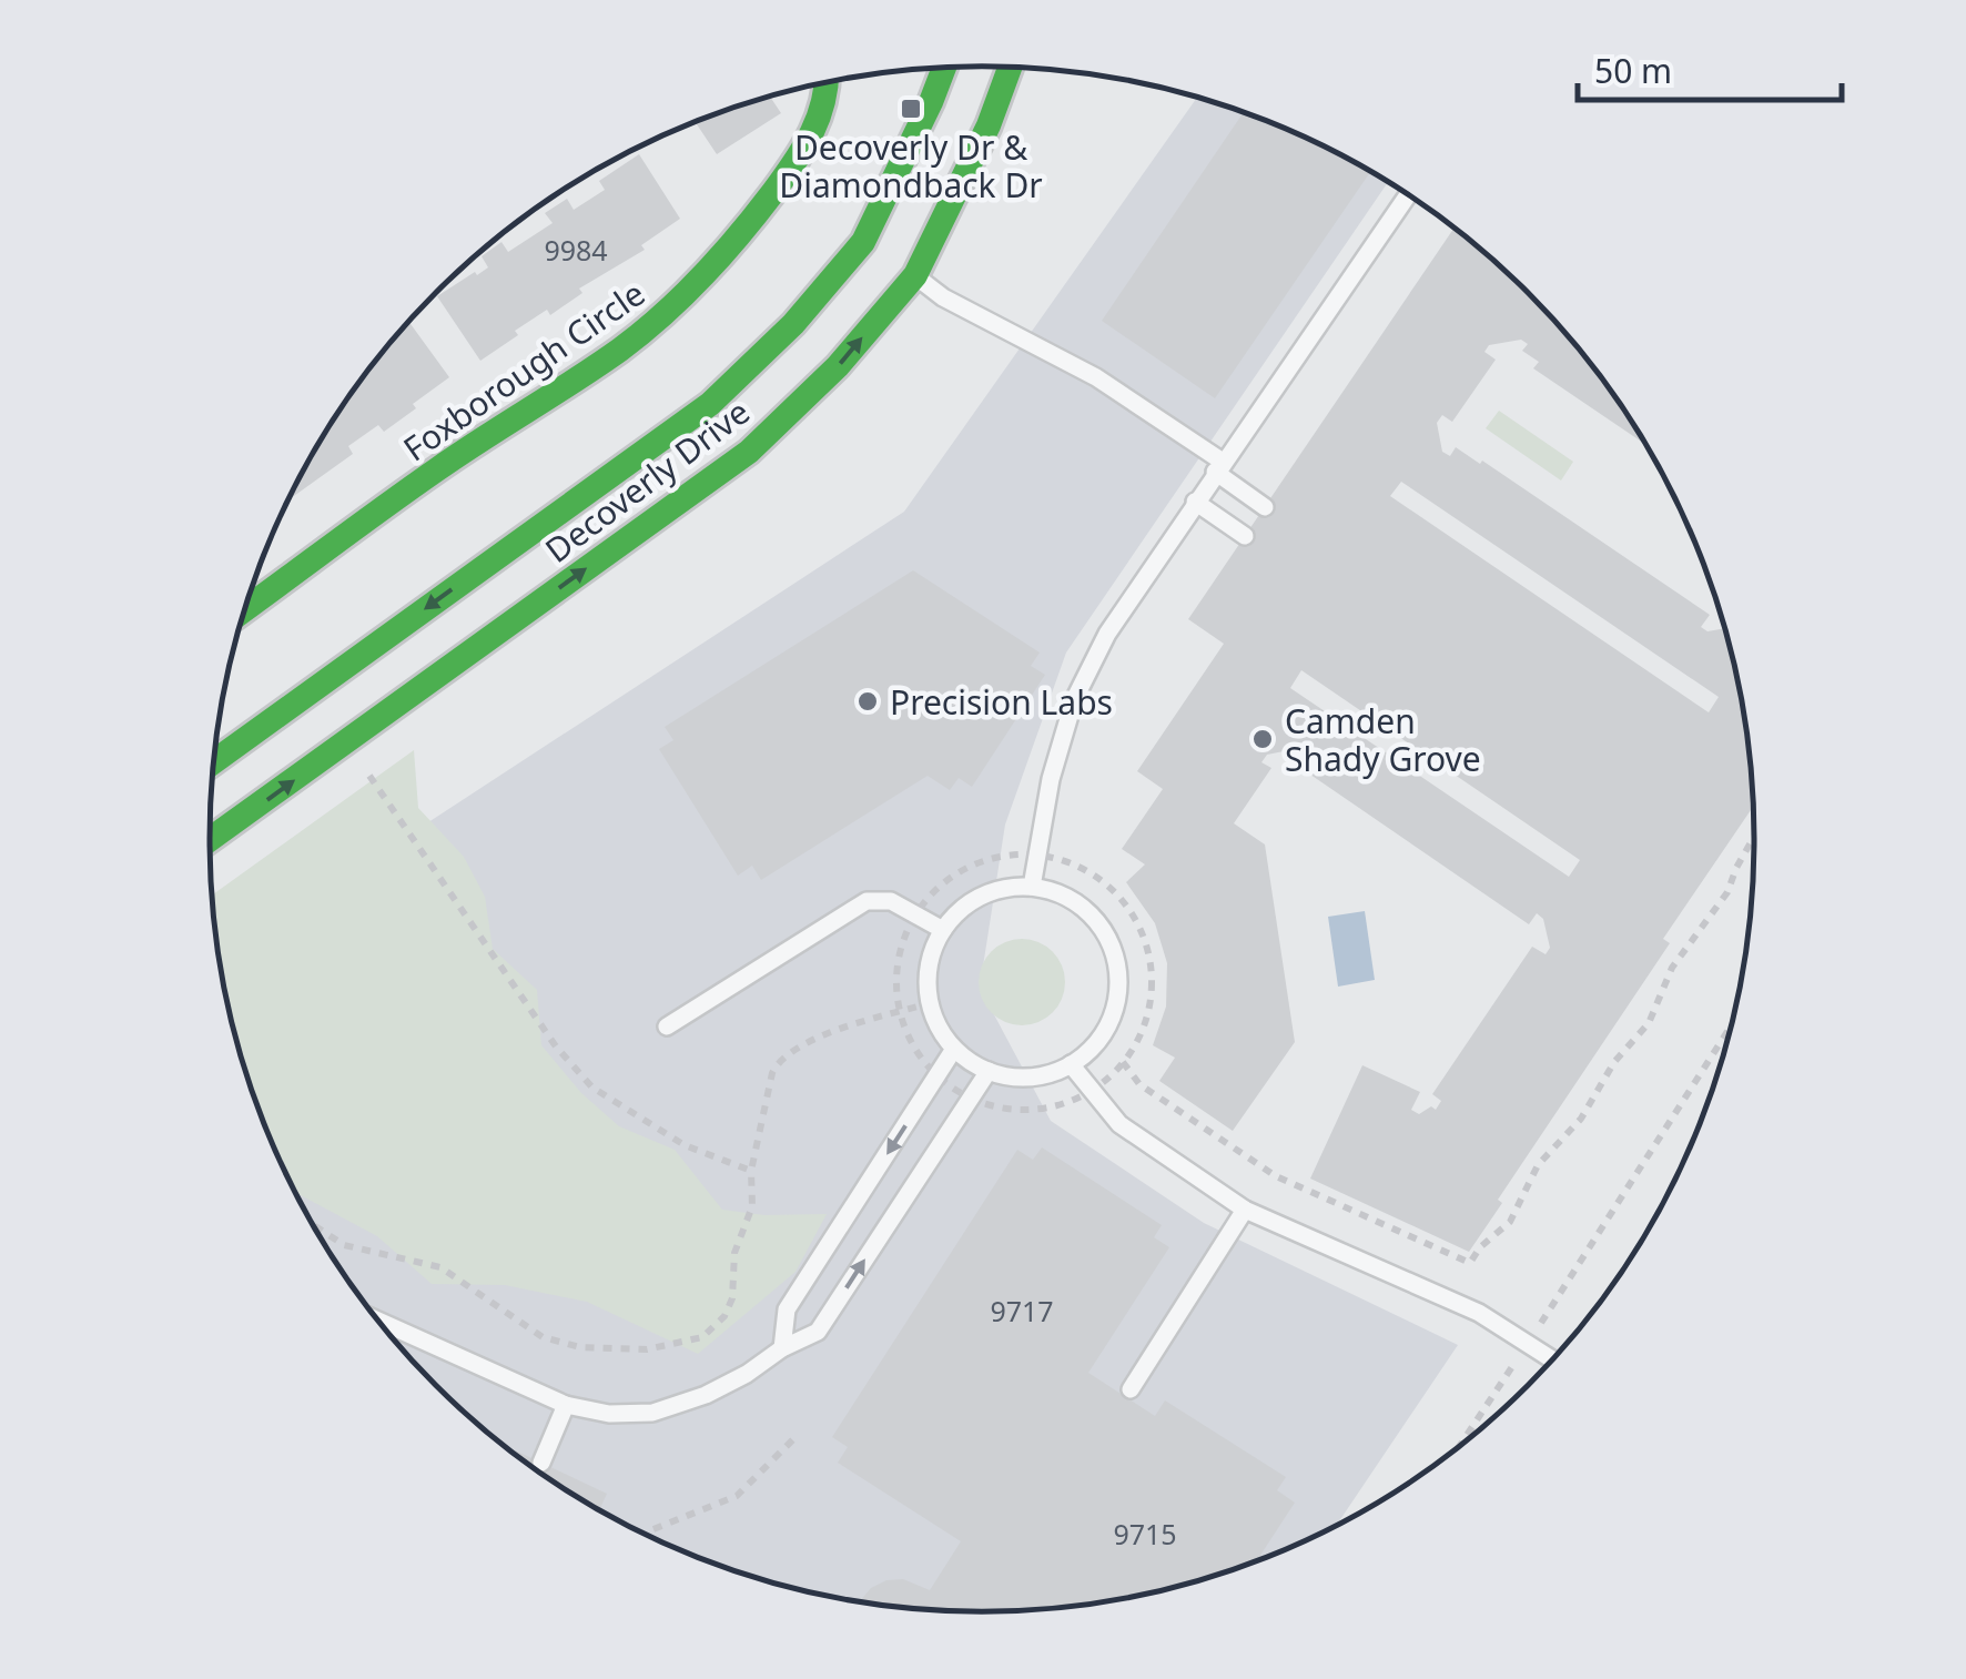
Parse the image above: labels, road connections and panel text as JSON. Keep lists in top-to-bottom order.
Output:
{
  "streets": {
    "street": ["Foxborough Circle", "Decoverly Drive"]
  },
  "places": {
    "transit": ["Decoverly Dr & Diamondback Dr"],
    "other": ["Precision Labs", "Camden Shady Grove"]
  },
  "house_numbers": ["9984", "9717", "9715"],
  "scale_bar": "50 m"
}
